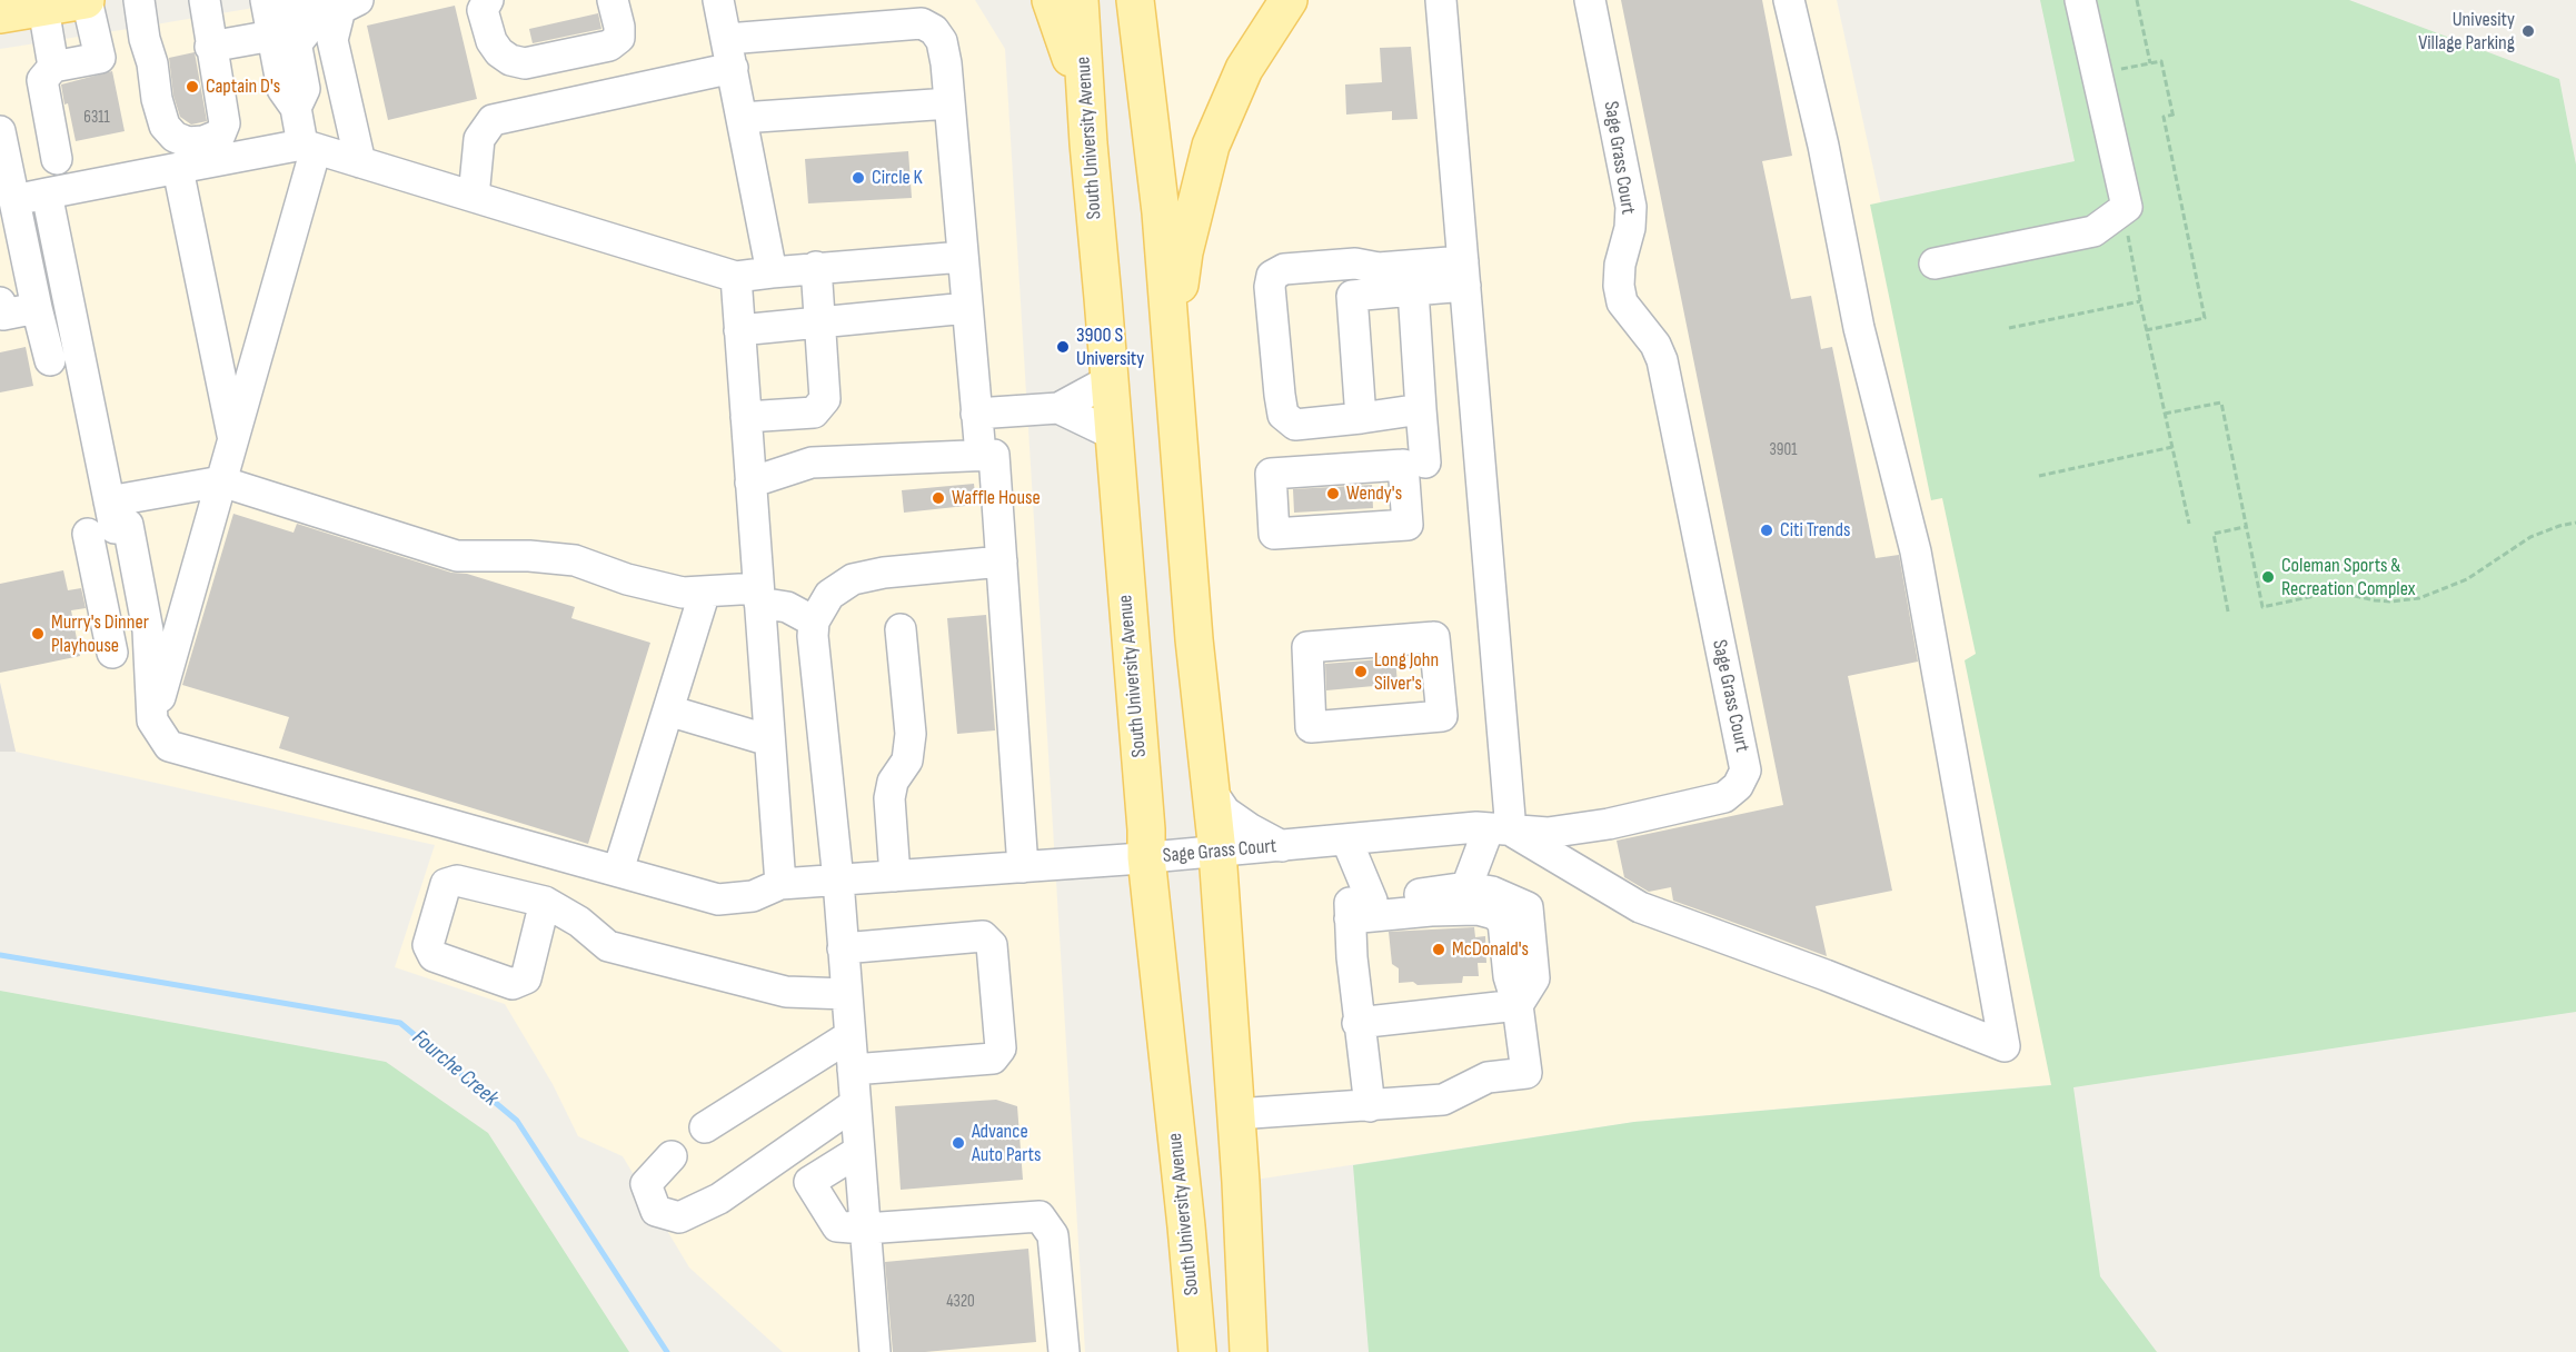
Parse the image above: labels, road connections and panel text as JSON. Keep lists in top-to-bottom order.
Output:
{
  "streets": {
    "main road": ["South University Avenue"],
    "street": ["Sage Grass Court"]
  },
  "crossings": [
    ["South University Avenue", "Sage Grass Court"]
  ],
  "water": ["Fourche Creek"],
  "places": [
    "Univesity Village Parking",
    "Captain D's",
    "Circle K",
    "3900 S University",
    "Wendy's",
    "Waffle House",
    "Citi Trends",
    "Coleman Sports & Recreation Complex",
    "Murry's Dinner Playhouse",
    "Long John Silver's",
    "McDonald's",
    "Advance Auto Parts"
  ],
  "house_numbers": ["6311", "3901", "4320"]
}
